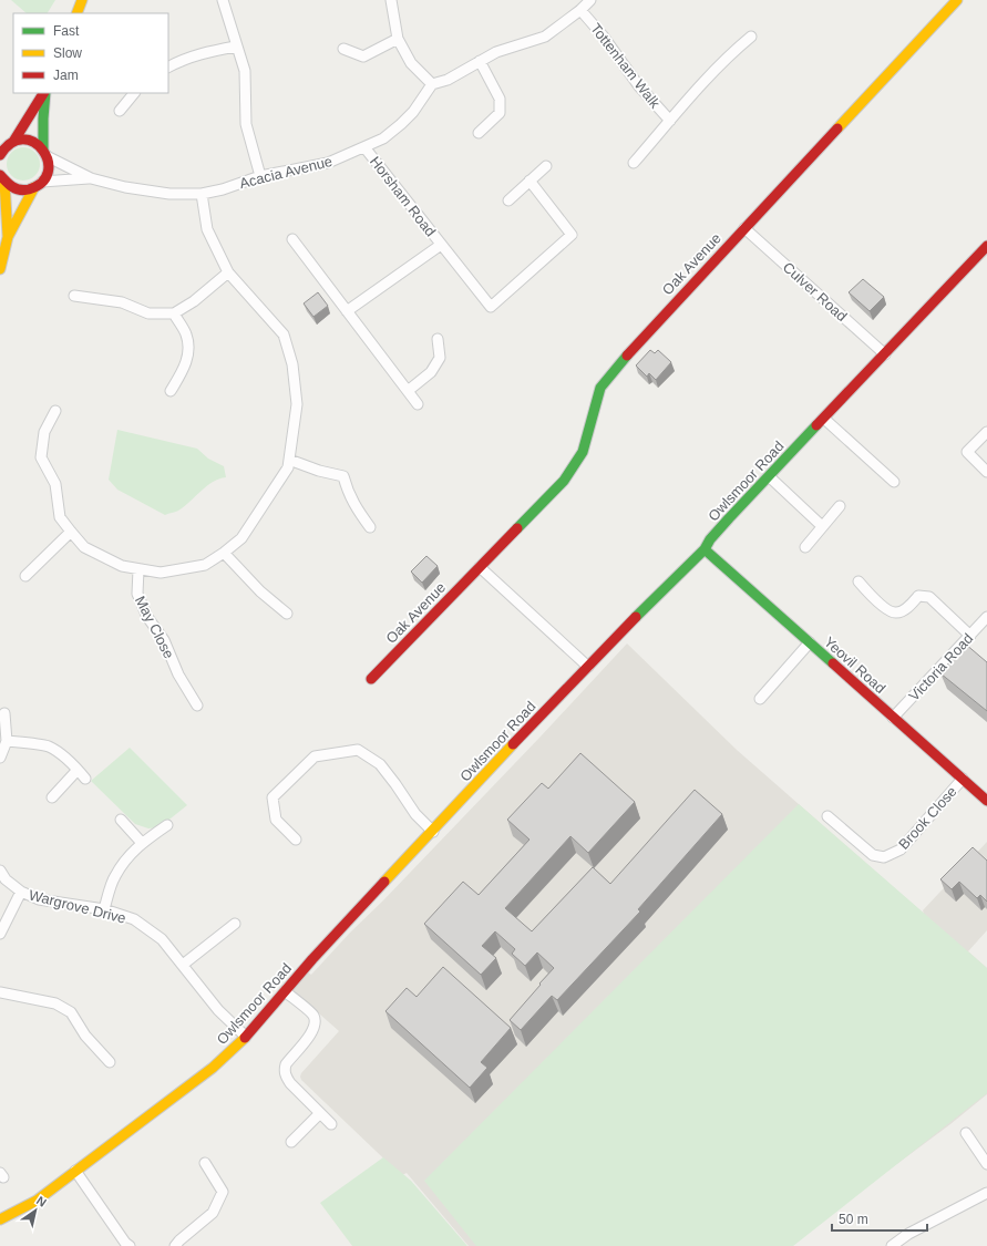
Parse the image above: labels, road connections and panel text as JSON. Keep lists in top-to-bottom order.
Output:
{
  "streets": {
    "street": [
      "Tottenham Walk",
      "Acacia Avenue",
      "Horsham Road",
      "Oak Avenue",
      "Culver Road",
      "Owlsmoor Road",
      "May Close",
      "Yeovil Road",
      "Victoria Road",
      "Brook Close",
      "Wargrove Drive"
    ]
  },
  "crossings": [
    ["Acacia Avenue", "Horsham Road"],
    ["Oak Avenue", "Culver Road"],
    ["Culver Road", "Owlsmoor Road"],
    ["Owlsmoor Road", "Yeovil Road"],
    ["Owlsmoor Road", "Wargrove Drive"],
    ["Yeovil Road", "Victoria Road"],
    ["Yeovil Road", "Brook Close"]
  ],
  "legend": ["Fast", "Slow", "Jam"],
  "scale_bar": "50 m",
  "north": "top right"
}
